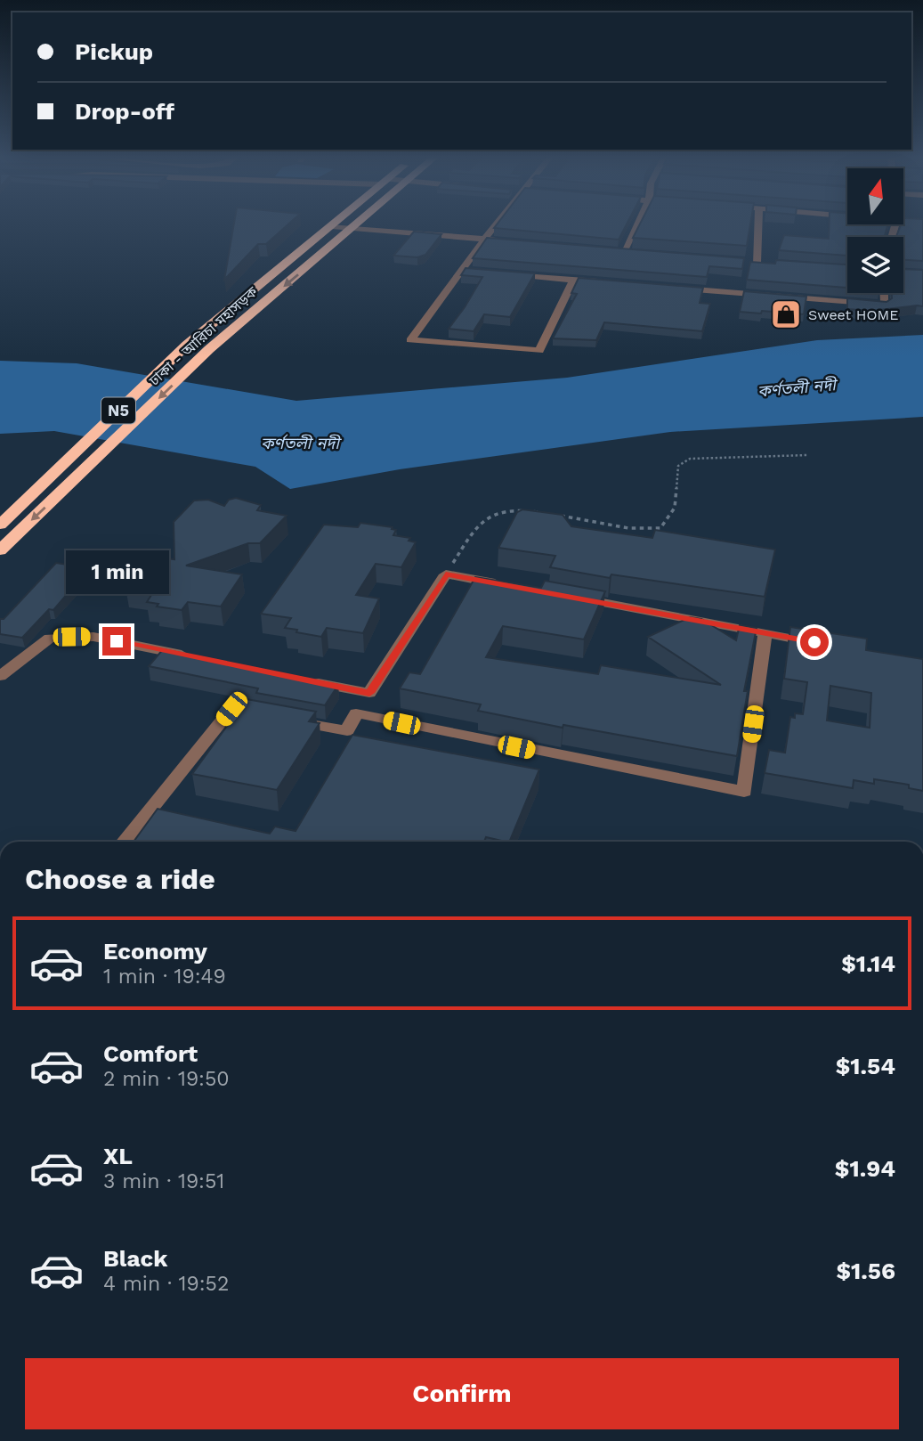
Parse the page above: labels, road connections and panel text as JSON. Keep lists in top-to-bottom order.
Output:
{
  "streets": {
    "highway": ["ঢাকা - আরিচা মহাসড়ক", "N5"]
  },
  "water": ["কর্ণতলী নদী"],
  "places": {
    "shop": ["Sweet HOME"]
  },
  "north": "top",
  "page": {
    "banner": ["Pickup", "Drop-off"],
    "bubble": "1 min",
    "heading": "Choose a ride",
    "list": [
      {
        "name": "Economy",
        "note": "1 min · 19:49",
        "value": "$1.14"
      },
      {
        "name": "Comfort",
        "note": "2 min · 19:50",
        "value": "$1.54"
      },
      {
        "name": "XL",
        "note": "3 min · 19:51",
        "value": "$1.94"
      },
      {
        "name": "Black",
        "note": "4 min · 19:52",
        "value": "$1.56"
      }
    ],
    "buttons": "Confirm"
  }
}
